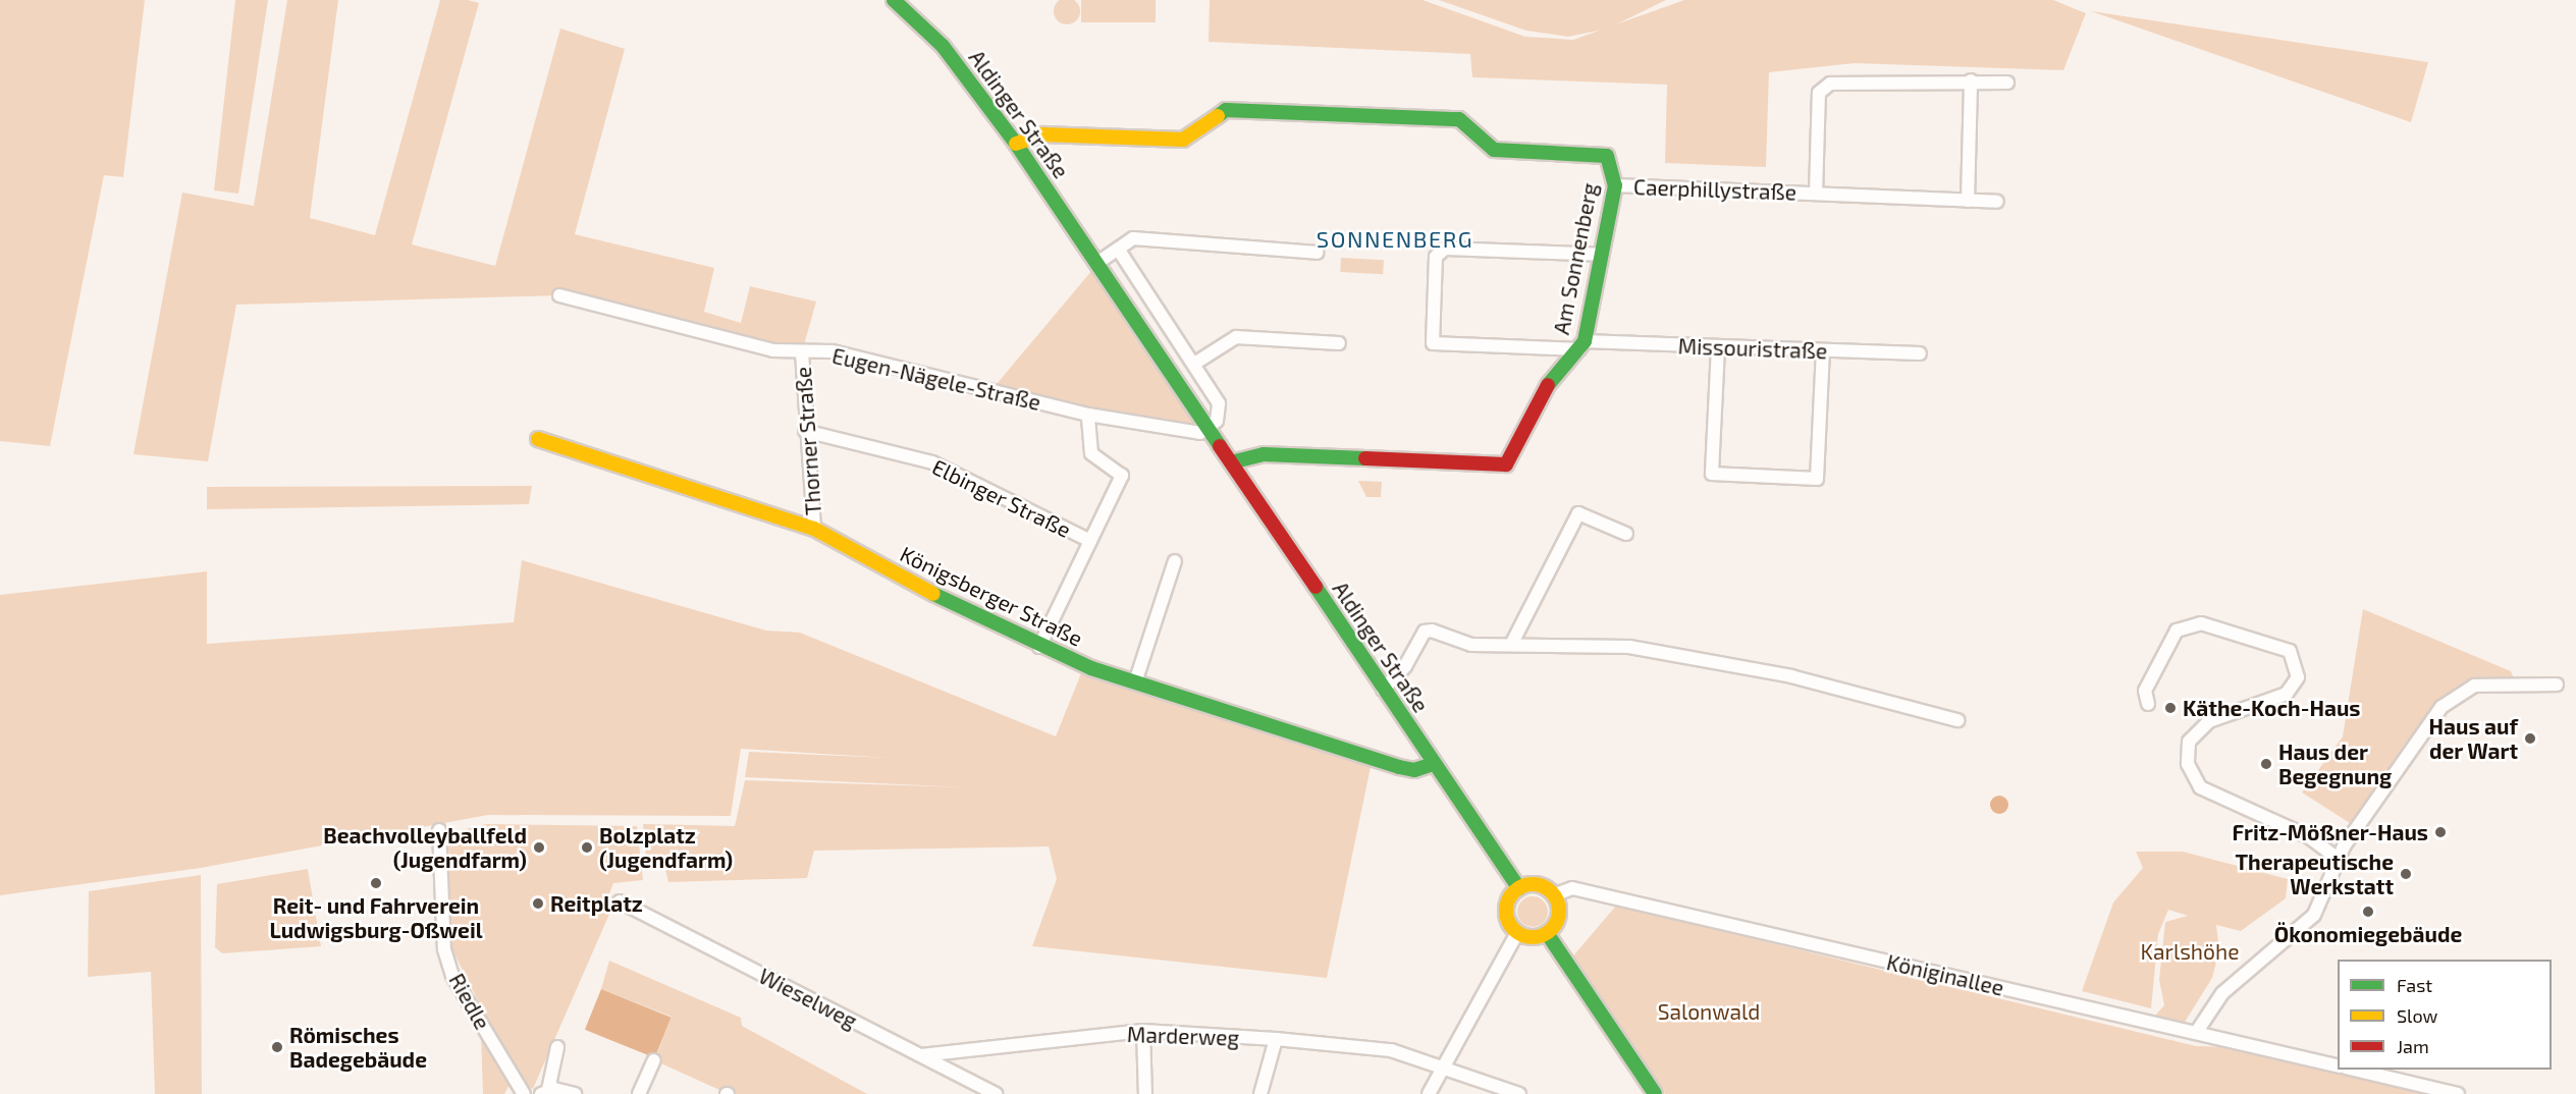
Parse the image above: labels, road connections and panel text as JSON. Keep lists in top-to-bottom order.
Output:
{
  "streets": {
    "street": [
      "Aldinger Straße",
      "Caerphillystraße",
      "Am Sonnenberg",
      "Missouristraße",
      "Eugen-Nägele-Straße",
      "Thorner Straße",
      "Elbinger Straße",
      "Königsberger Straße",
      "Königinallee",
      "Wieselweg",
      "Riedle",
      "Marderweg"
    ]
  },
  "crossings": [
    ["Aldinger Straße", "Am Sonnenberg"],
    ["Aldinger Straße", "Eugen-Nägele-Straße"],
    ["Aldinger Straße", "Königsberger Straße"],
    ["Aldinger Straße", "Königinallee"],
    ["Caerphillystraße", "Am Sonnenberg"],
    ["Am Sonnenberg", "Missouristraße"],
    ["Eugen-Nägele-Straße", "Thorner Straße"],
    ["Thorner Straße", "Elbinger Straße"],
    ["Thorner Straße", "Königsberger Straße"],
    ["Wieselweg", "Marderweg"]
  ],
  "districts": ["SONNENBERG"],
  "parks": ["Karlshöhe", "Salonwald"],
  "places": [
    "Käthe-Koch-Haus",
    "Haus auf der Wart",
    "Haus der Begegnung",
    "Fritz-Mößner-Haus",
    "Beachvolleyballfeld (Jugendfarm)",
    "Bolzplatz (Jugendfarm)",
    "Therapeutische Werkstatt",
    "Reit- und Fahrverein Ludwigsburg-Oßweil",
    "Reitplatz",
    "Ökonomiegebäude",
    "Römisches Badegebäude"
  ],
  "legend": ["Fast", "Slow", "Jam"]
}
